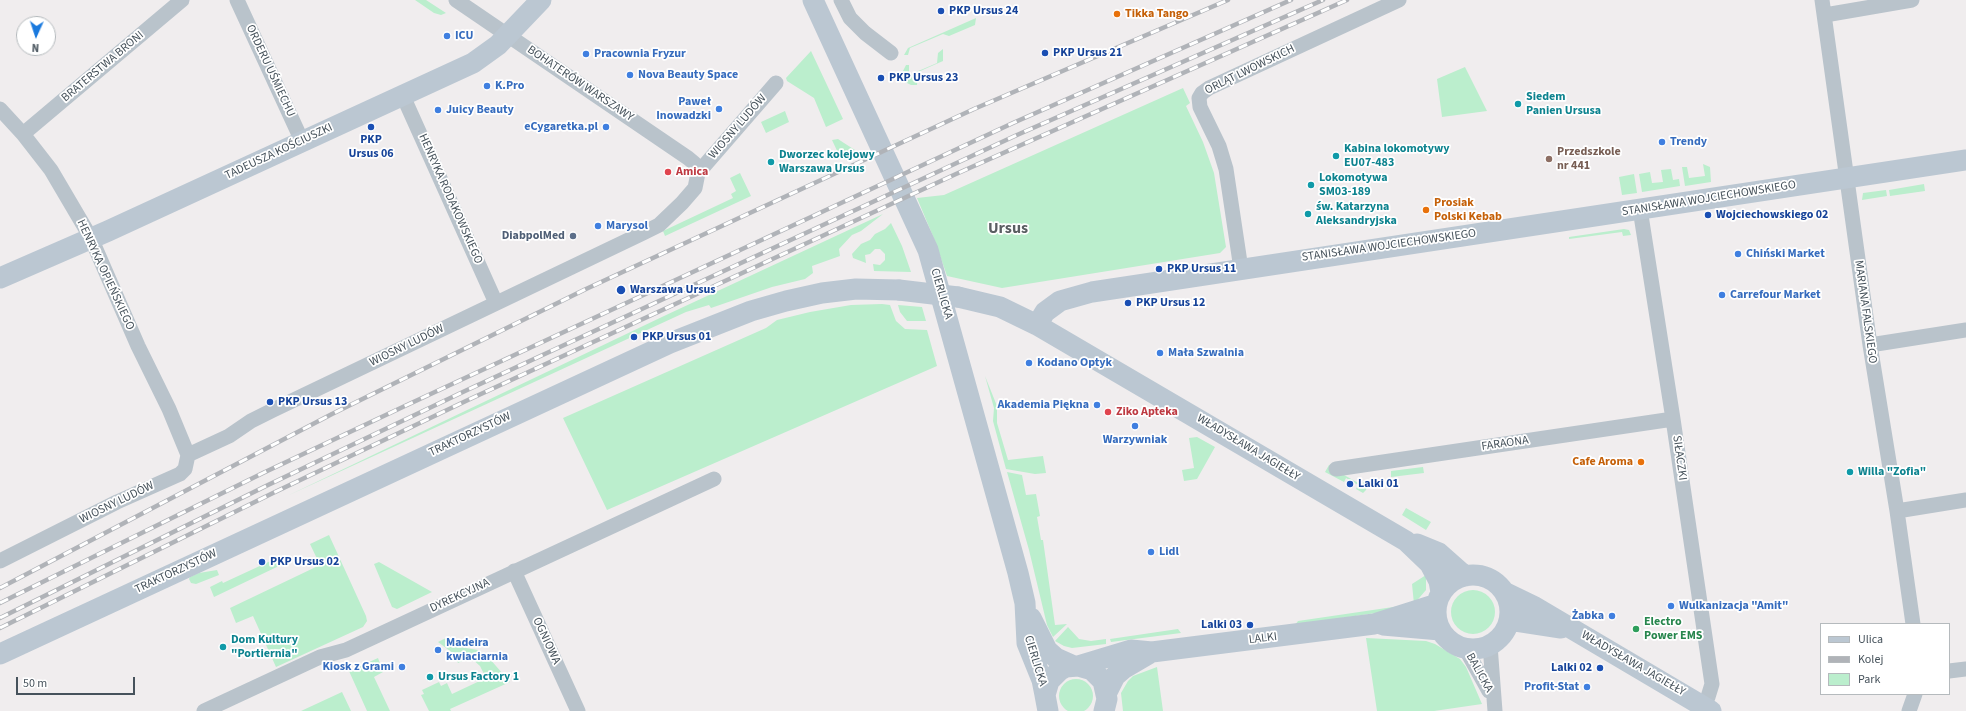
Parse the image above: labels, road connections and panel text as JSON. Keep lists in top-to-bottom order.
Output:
{
  "streets": {
    "street": [
      "BRATERSTWA BRONI",
      "ORLĄT LWOWSKICH",
      "ORDERU UŚMIECHU",
      "BOHATERÓW WARSZAWY",
      "WIOSNY LUDÓW",
      "TADEUSZA KOŚCIUSZKI",
      "HENRYKA RODAKOWSKIEGO",
      "STANISŁAWA WOJCIECHOWSKIEGO",
      "HENRYKA OPIEŃSKIEGO",
      "CIERLICKA",
      "MARIANA FALSKIEGO",
      "TRAKTORZYSTÓW",
      "FARAONA",
      "WŁADYSŁAWA JAGIEŁŁY",
      "SIŁACZKI",
      "DYREKCYJNA",
      "LALKI",
      "OGNIOWA",
      "BALICKA"
    ]
  },
  "crossings": [
    ["BRATERSTWA BRONI", "HENRYKA OPIEŃSKIEGO"],
    ["ORLĄT LWOWSKICH", "STANISŁAWA WOJCIECHOWSKIEGO"],
    ["ORDERU UŚMIECHU", "TADEUSZA KOŚCIUSZKI"],
    ["BOHATERÓW WARSZAWY", "WIOSNY LUDÓW"],
    ["BOHATERÓW WARSZAWY", "TADEUSZA KOŚCIUSZKI"],
    ["WIOSNY LUDÓW", "HENRYKA RODAKOWSKIEGO"],
    ["WIOSNY LUDÓW", "HENRYKA OPIEŃSKIEGO"],
    ["TADEUSZA KOŚCIUSZKI", "HENRYKA RODAKOWSKIEGO"],
    ["TADEUSZA KOŚCIUSZKI", "HENRYKA OPIEŃSKIEGO"],
    ["STANISŁAWA WOJCIECHOWSKIEGO", "MARIANA FALSKIEGO"],
    ["STANISŁAWA WOJCIECHOWSKIEGO", "WŁADYSŁAWA JAGIEŁŁY"],
    ["STANISŁAWA WOJCIECHOWSKIEGO", "SIŁACZKI"],
    ["CIERLICKA", "LALKI"],
    ["TRAKTORZYSTÓW", "WŁADYSŁAWA JAGIEŁŁY"],
    ["FARAONA", "SIŁACZKI"],
    ["WŁADYSŁAWA JAGIEŁŁY", "SIŁACZKI"],
    ["WŁADYSŁAWA JAGIEŁŁY", "LALKI"],
    ["WŁADYSŁAWA JAGIEŁŁY", "BALICKA"],
    ["DYREKCYJNA", "OGNIOWA"],
    ["LALKI", "BALICKA"]
  ],
  "districts": ["Ursus"],
  "places": [
    "PKP Ursus 24",
    "Tikka Tango",
    "ICU",
    "PKP Ursus 21",
    "Pracownia Fryzur",
    "Nova Beauty Space",
    "PKP Ursus 23",
    "K.Pro",
    "Siedem Panien Ursusa",
    "Paweł Inowadzki",
    "Juicy Beauty",
    "PKP Ursus 06",
    "eCygaretka.pl",
    "Trendy",
    "Kabina lokomotywy EU07-483",
    "Przedszkole nr 441",
    "Dworzec kolejowy Warszawa Ursus",
    "Amica",
    "Lokomotywa SM03-189",
    "Prosiak Polski Kebab",
    "św. Katarzyna Aleksandryjska",
    "Wojciechowskiego 02",
    "Marysol",
    "DiabpolMed",
    "Chiński Market",
    "PKP Ursus 11",
    "Warszawa Ursus",
    "Carrefour Market",
    "PKP Ursus 12",
    "PKP Ursus 01",
    "Mała Szwalnia",
    "Kodano Optyk",
    "PKP Ursus 13",
    "Akademia Piękna",
    "Ziko Apteka",
    "Warzywniak",
    "Cafe Aroma",
    "Willa \"Zofia\"",
    "Lalki 01",
    "Lidl",
    "PKP Ursus 02",
    "Wulkanizacja \"Amit\"",
    "Żabka",
    "Lalki 03",
    "Electro Power EMS",
    "Dom Kultury \"Portiernia\"",
    "Madeira kwiaciarnia",
    "Kiosk z Grami",
    "Lalki 02",
    "Ursus Factory 1",
    "Profit-Stat"
  ],
  "legend": ["Ulica", "Kolej", "Park"],
  "scale_bar": "50 m",
  "north": "bottom"
}
